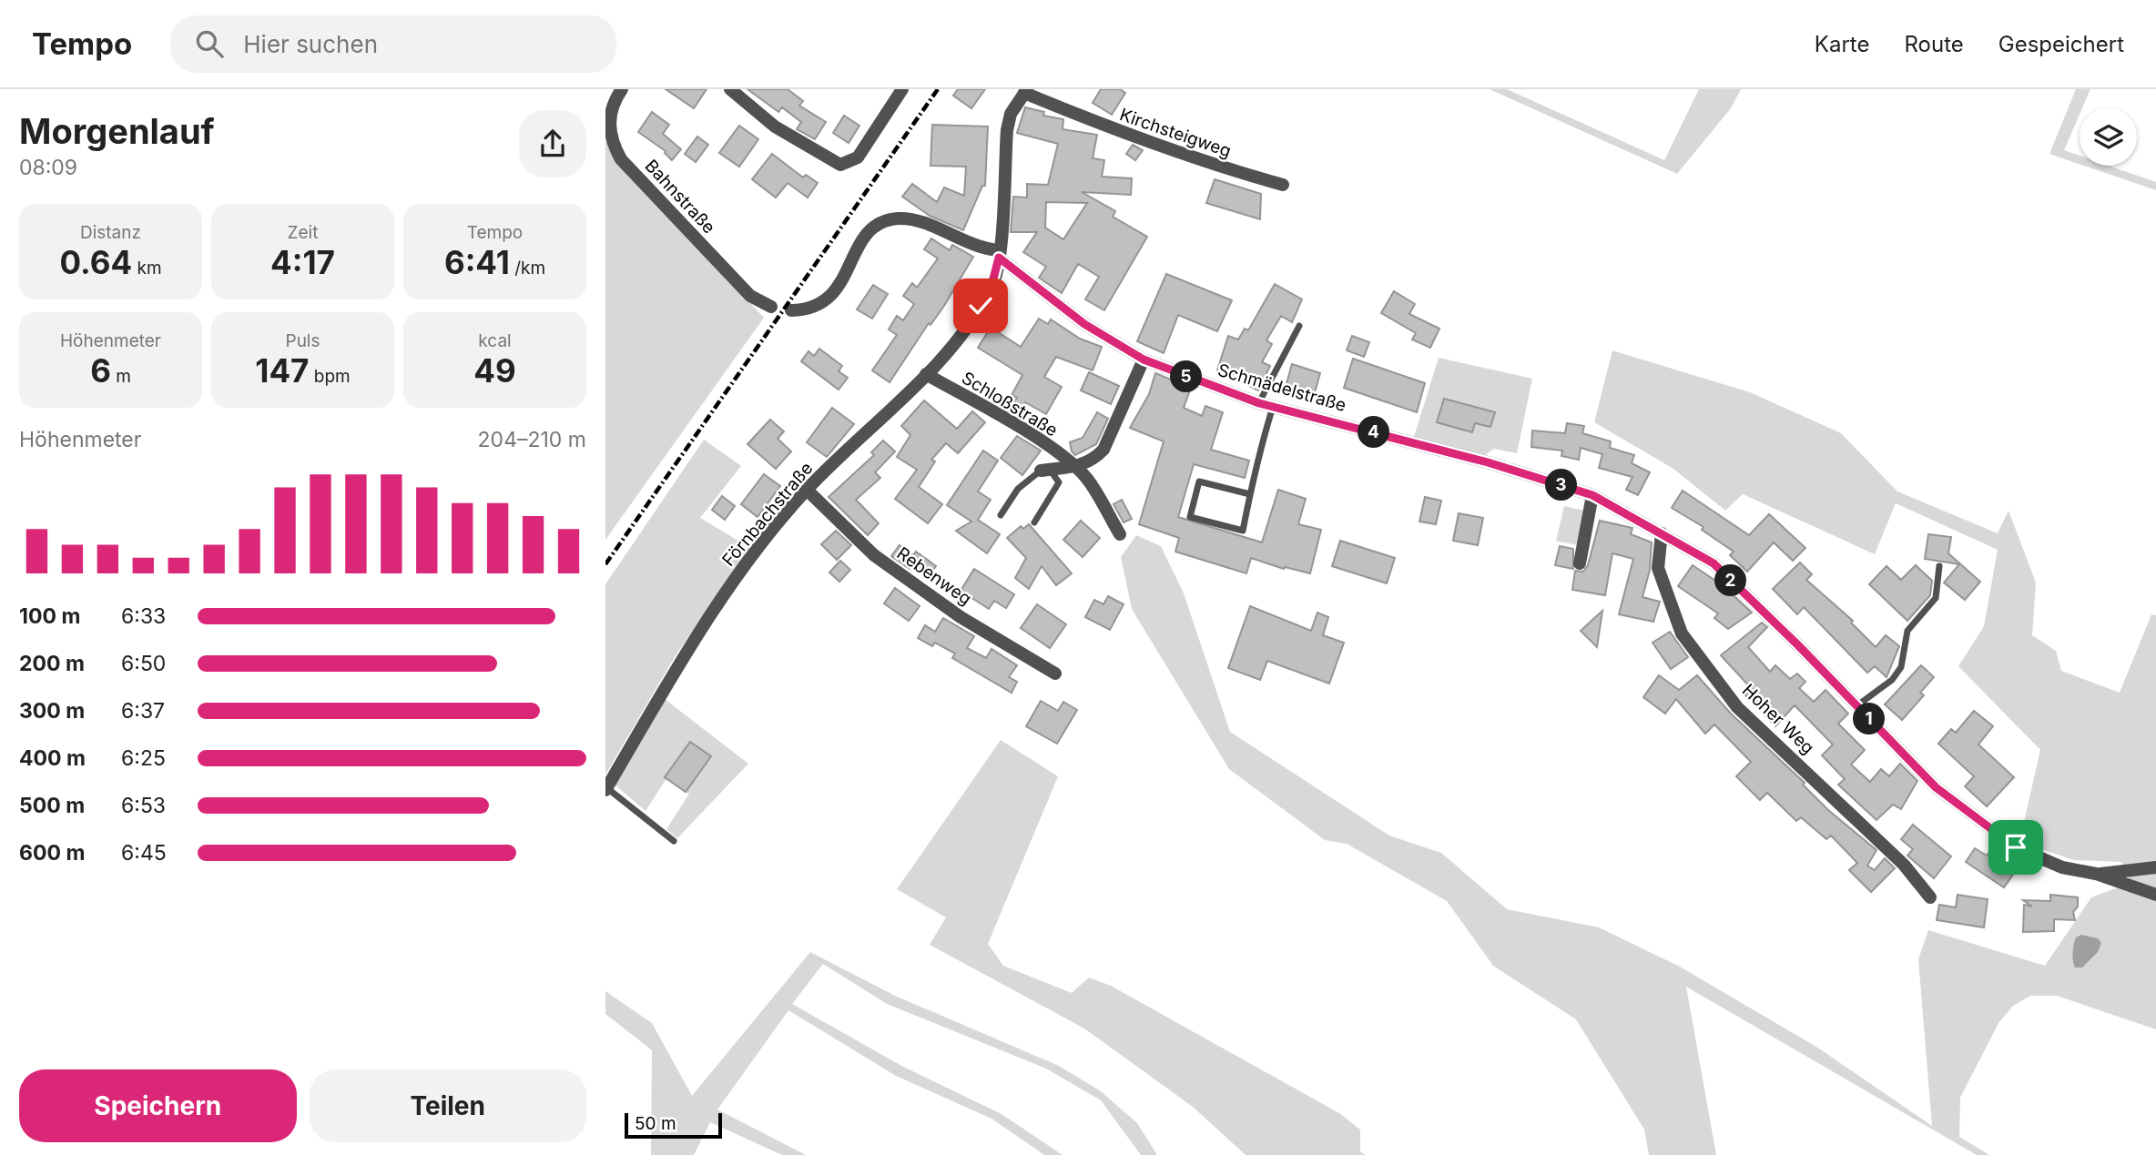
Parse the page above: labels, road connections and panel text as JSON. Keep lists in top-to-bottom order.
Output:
{
  "streets": {
    "street": [
      "Kirchsteigweg",
      "Bahnstraße",
      "Schmädelstraße",
      "Schloßstraße",
      "Förnbachstraße",
      "Rebenweg",
      "Hoher Weg"
    ]
  },
  "crossings": [
    ["Kirchsteigweg", "Förnbachstraße"],
    ["Schmädelstraße", "Förnbachstraße"],
    ["Schmädelstraße", "Hoher Weg"],
    ["Schloßstraße", "Förnbachstraße"],
    ["Förnbachstraße", "Rebenweg"]
  ],
  "scale_bar": "50 m",
  "page": {
    "header": "Tempo",
    "search": "Hier suchen",
    "nav": ["Karte", "Route", "Gespeichert"],
    "heading": ["Morgenlauf", "08:09"],
    "stats": [
      ["Distanz", "0.64 km"],
      ["Zeit", "4:17"],
      ["Tempo", "6:41 /km"],
      ["Höhenmeter", "6 m"],
      ["Puls", "147 bpm"],
      ["kcal", "49"]
    ],
    "pins": [
      "5",
      "4",
      "3",
      "2",
      "1"
    ],
    "chart": ["Höhenmeter", "204–210 m"],
    "list": [
      {
        "name": "100 m",
        "note": "6:33"
      },
      {
        "name": "200 m",
        "note": "6:50"
      },
      {
        "name": "300 m",
        "note": "6:37"
      },
      {
        "name": "400 m",
        "note": "6:25"
      },
      {
        "name": "500 m",
        "note": "6:53"
      },
      {
        "name": "600 m",
        "note": "6:45"
      }
    ],
    "buttons": ["Speichern", "Teilen"],
    "scale": "50 m"
  }
}
